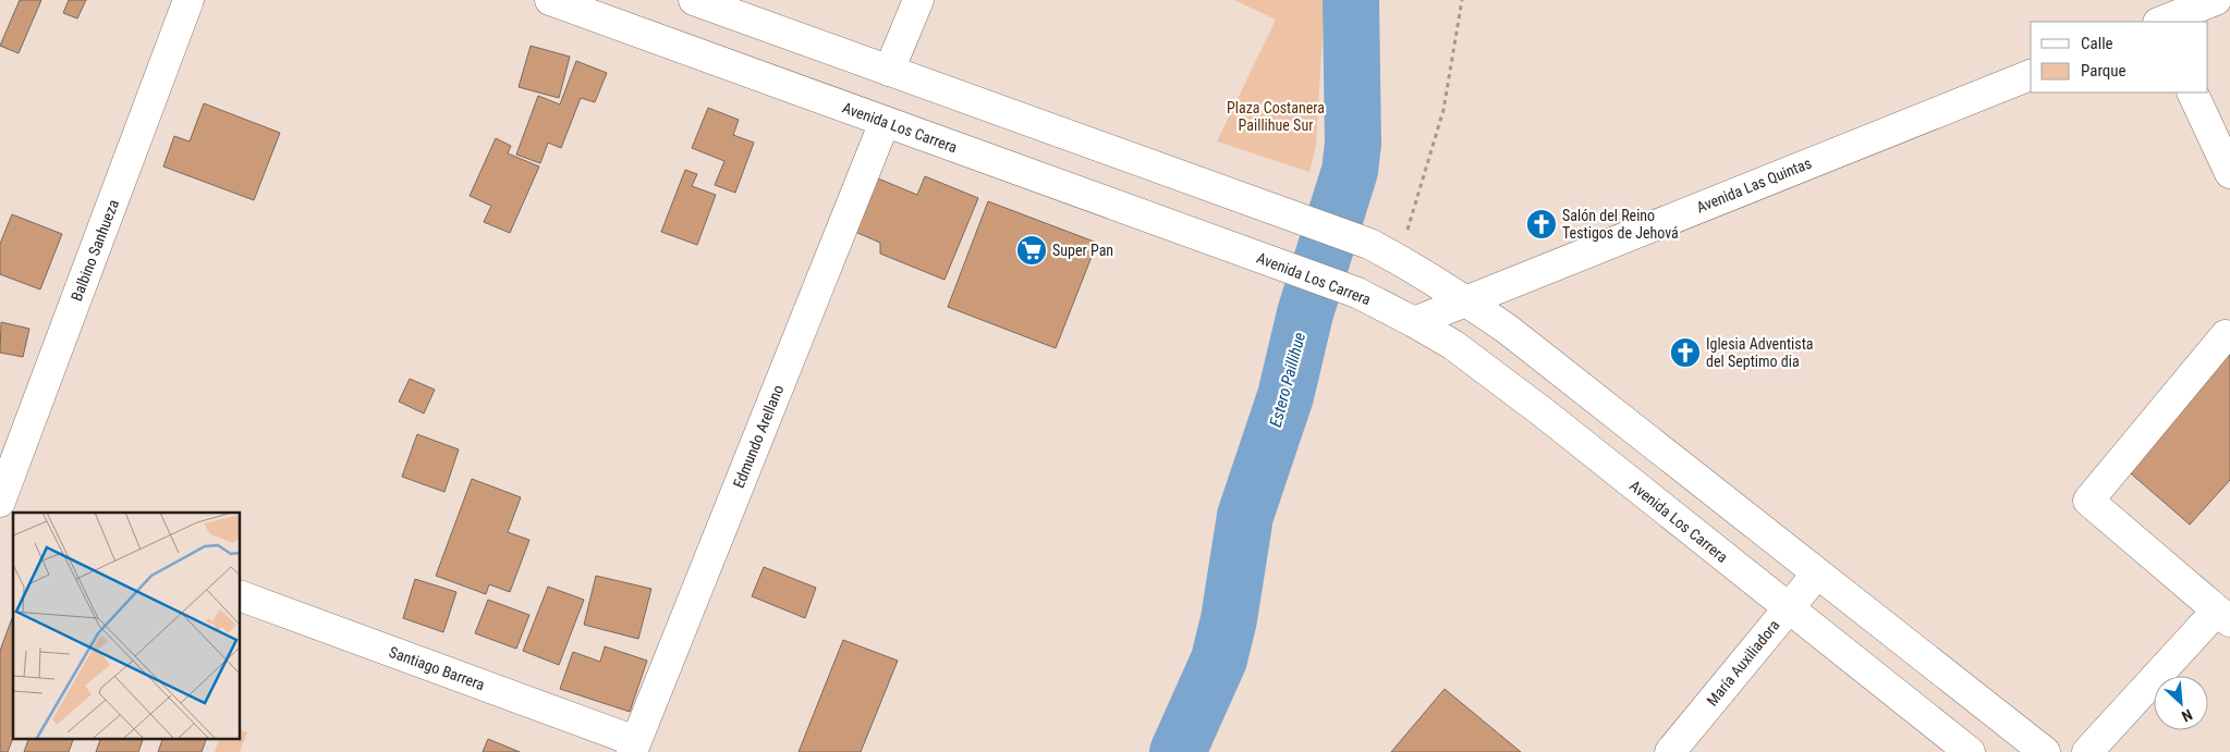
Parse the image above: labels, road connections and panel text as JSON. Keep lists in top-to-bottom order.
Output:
{
  "streets": {
    "main road": [
      "Avenida Los Carrera",
      "Avenida Las Quintas",
      "Balbino Sanhueza",
      "Edmundo Arellano",
      "María Auxiliadora",
      "Santiago Barrera"
    ]
  },
  "crossings": [
    ["Avenida Los Carrera", "Avenida Las Quintas"],
    ["Avenida Los Carrera", "Edmundo Arellano"],
    ["Avenida Los Carrera", "María Auxiliadora"],
    ["Edmundo Arellano", "Santiago Barrera"]
  ],
  "water": ["Estero Paillihue"],
  "parks": ["Plaza Costanera Paillihue Sur"],
  "places": {
    "church": ["Salón del Reino Testigos de Jehová", "Iglesia Adventista del Septimo dia"],
    "supermarket": ["Super Pan"]
  },
  "legend": ["Calle", "Parque"],
  "north": "bottom right"
}
